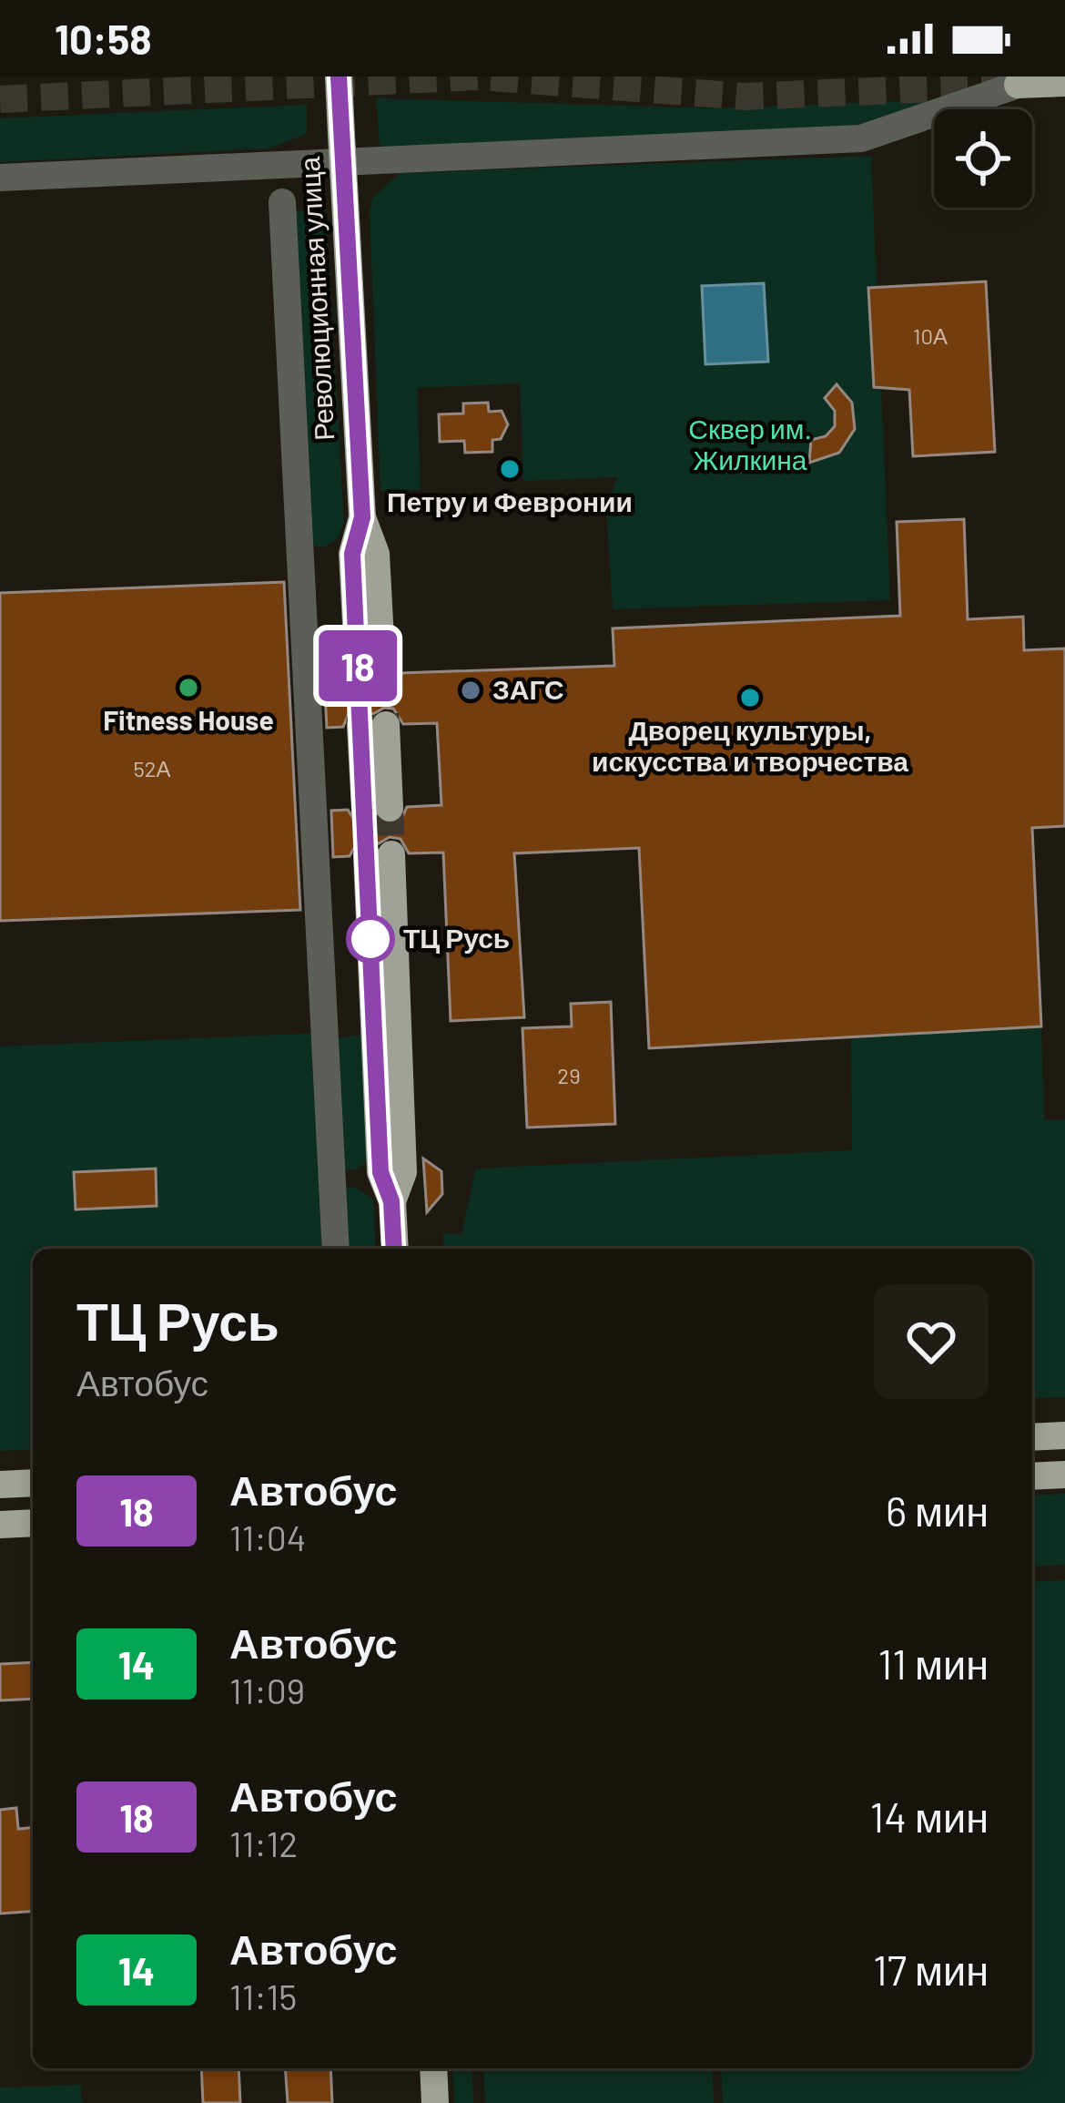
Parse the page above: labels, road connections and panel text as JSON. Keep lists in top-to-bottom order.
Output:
{
  "streets": {
    "main road": ["Революционная улица"]
  },
  "parks": ["Сквер им. Жилкина"],
  "places": [
    "Петру и Февронии",
    "Fitness House",
    "ЗАГС",
    "Дворец культуры, искусства и творчества",
    "ТЦ Русь"
  ],
  "lines": ["bus line 18"],
  "house_numbers": ["10А", "52А", "29"],
  "page": {
    "status": "10:58",
    "on_map": "18",
    "heading": ["ТЦ Русь", "Автобус"],
    "list": [
      {
        "mark": "18",
        "name": "Автобус",
        "note": "11:04",
        "value": "6 мин"
      },
      {
        "mark": "14",
        "name": "Автобус",
        "note": "11:09",
        "value": "11 мин"
      },
      {
        "mark": "18",
        "name": "Автобус",
        "note": "11:12",
        "value": "14 мин"
      },
      {
        "mark": "14",
        "name": "Автобус",
        "note": "11:15",
        "value": "17 мин"
      }
    ]
  }
}
